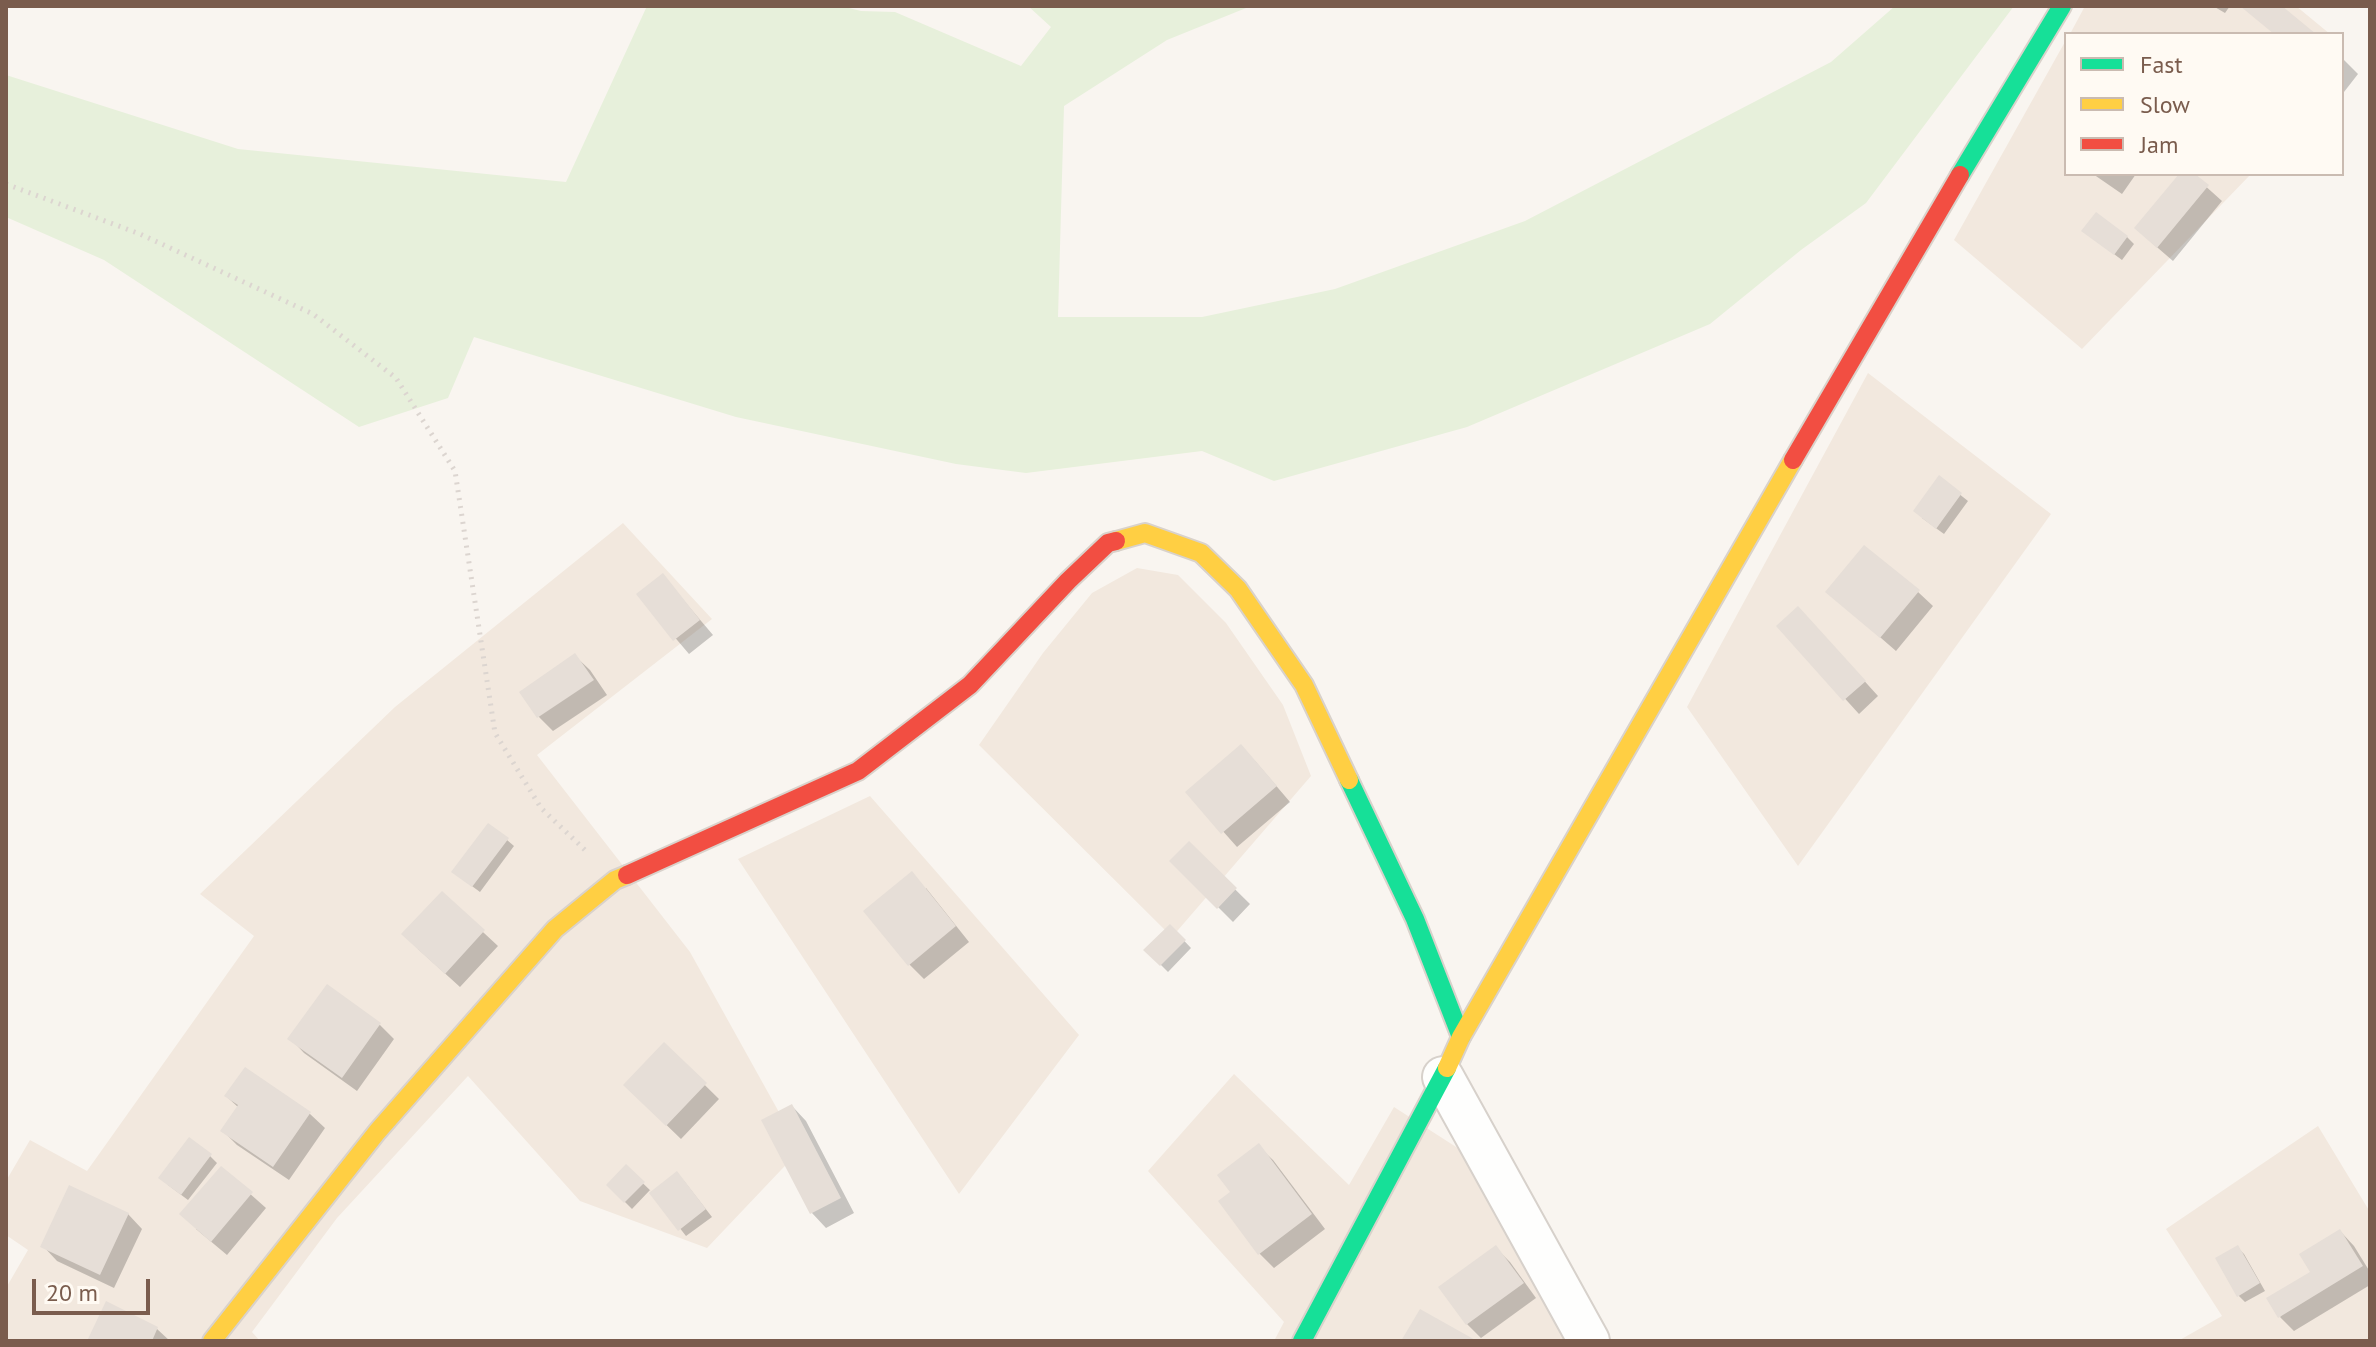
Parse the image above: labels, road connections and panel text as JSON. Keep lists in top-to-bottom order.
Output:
{
  "legend": ["Fast", "Slow", "Jam"],
  "scale_bar": "20 m"
}
